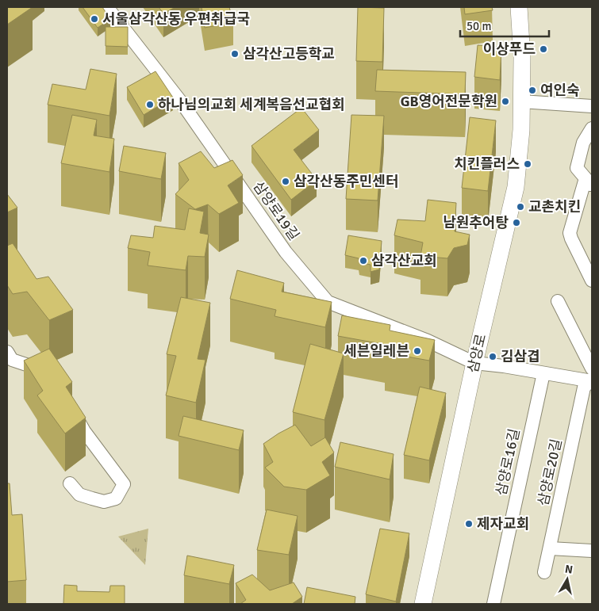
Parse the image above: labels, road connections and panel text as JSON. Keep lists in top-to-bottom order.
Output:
{
  "streets": {
    "main road": ["삼양로"],
    "street": ["삼양로19길", "삼양로16길", "삼양로20길"]
  },
  "crossings": [
    ["삼양로19길", "삼양로"]
  ],
  "places": [
    "서울삼각산동 우편취급국",
    "이상푸드",
    "삼각산고등학교",
    "여인숙",
    "GB영어전문학원",
    "하나님의교회 세계복음선교협회",
    "치킨플러스",
    "삼각산동주민센터",
    "교촌치킨",
    "남원추어탕",
    "삼각산교회",
    "세븐일레븐",
    "김삼겹",
    "제자교회"
  ],
  "scale_bar": "50 m",
  "north": "top"
}
